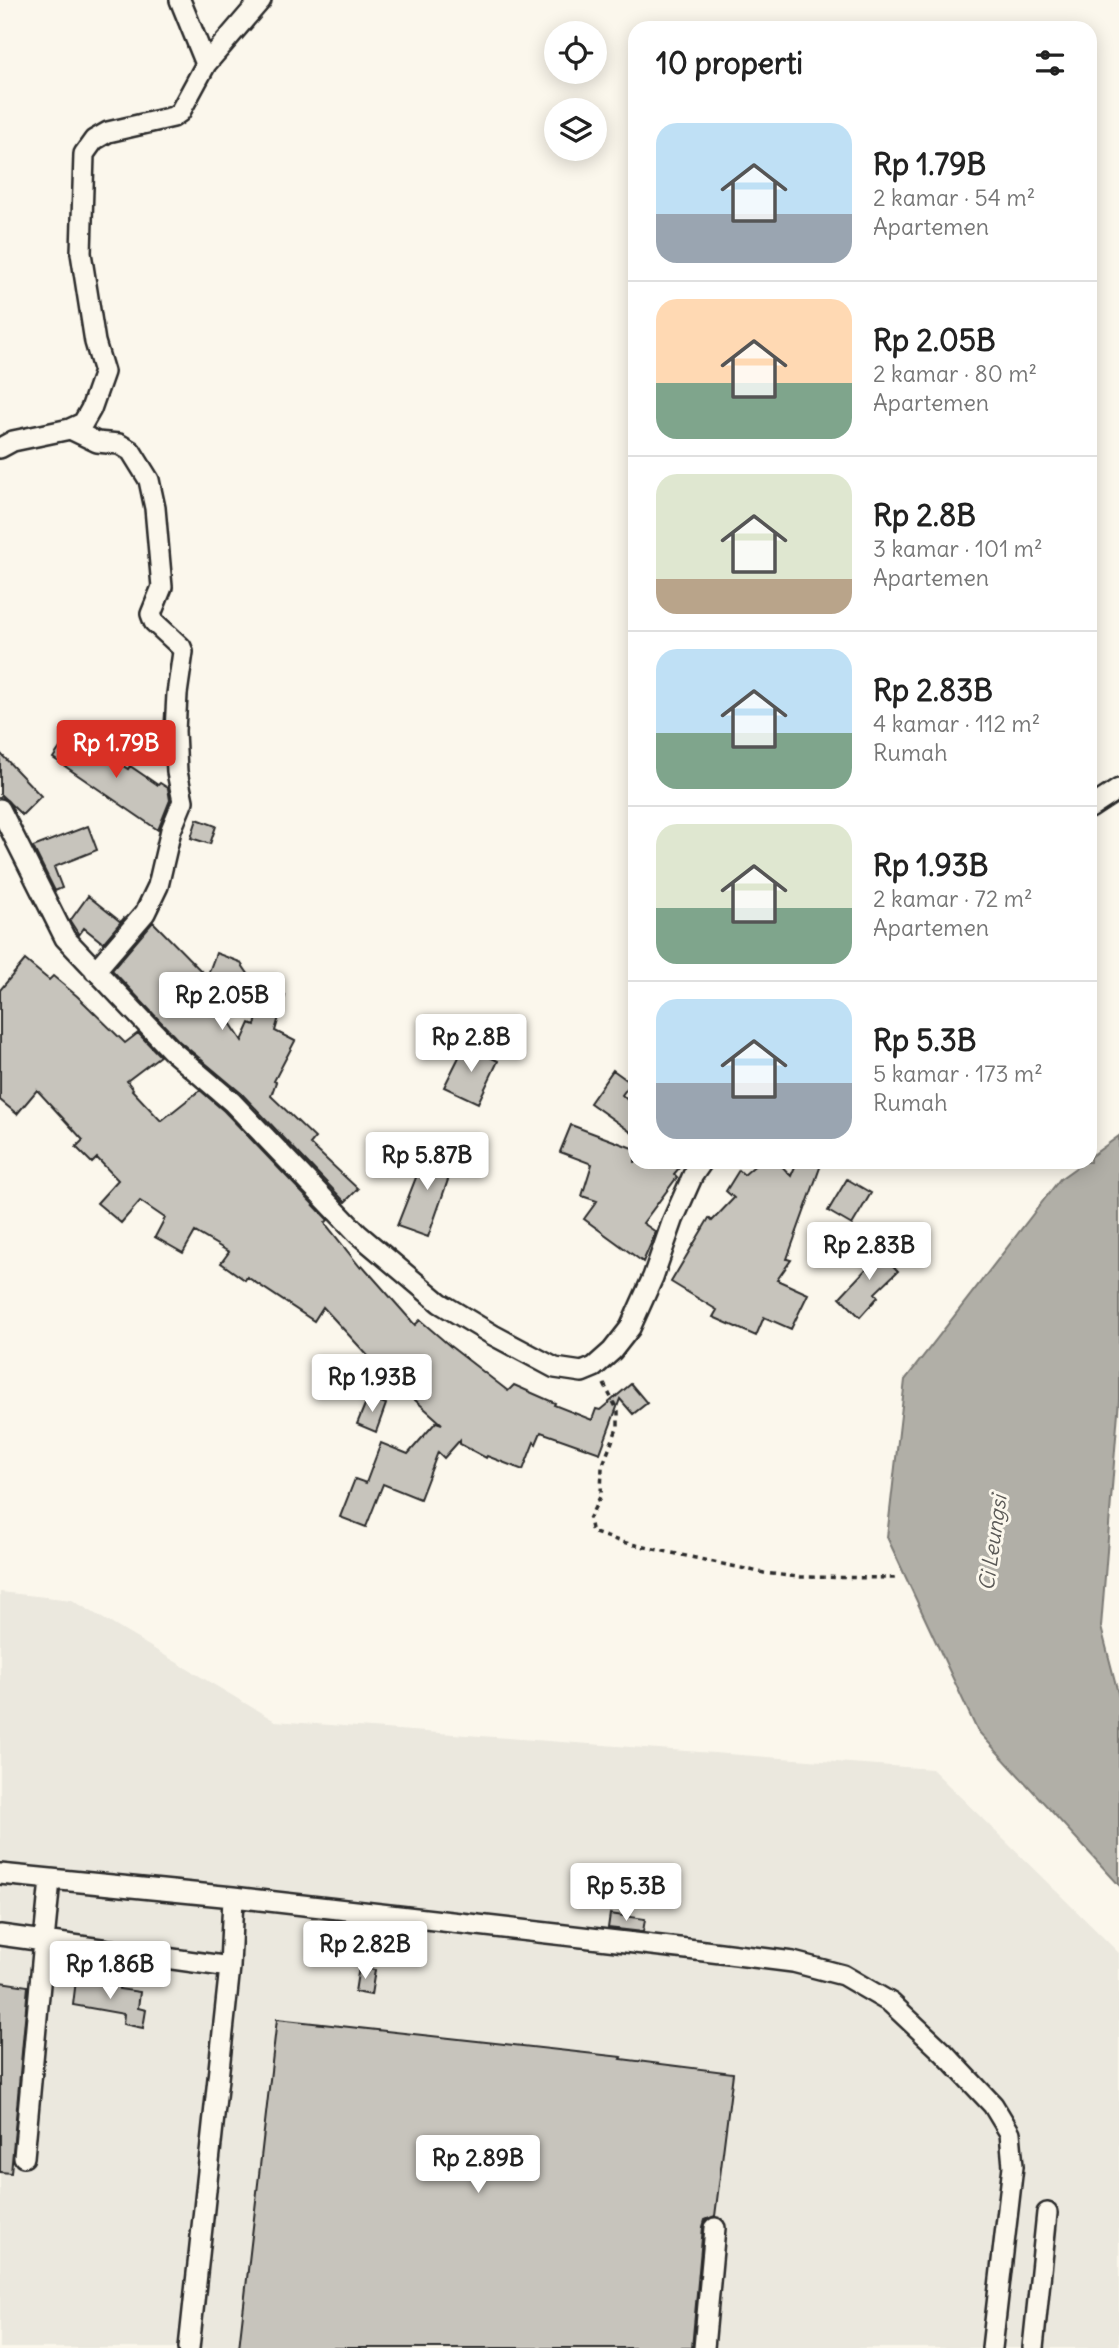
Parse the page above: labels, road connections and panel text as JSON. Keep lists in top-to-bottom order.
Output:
{
  "water": ["Ci Leungsi"],
  "page": {
    "heading": "10 properti",
    "list": [
      {
        "name": "Rp 1.79B",
        "note": "2 kamar · 54 m² · Apartemen"
      },
      {
        "name": "Rp 2.05B",
        "note": "2 kamar · 80 m² · Apartemen"
      },
      {
        "name": "Rp 2.8B",
        "note": "3 kamar · 101 m² · Apartemen"
      },
      {
        "name": "Rp 2.83B",
        "note": "4 kamar · 112 m² · Rumah"
      },
      {
        "name": "Rp 1.93B",
        "note": "2 kamar · 72 m² · Apartemen"
      },
      {
        "name": "Rp 5.3B",
        "note": "5 kamar · 173 m² · Rumah"
      }
    ],
    "price": [
      "Rp 1.79B",
      "Rp 2.05B",
      "Rp 2.8B",
      "Rp 5.87B",
      "Rp 2.83B",
      "Rp 1.93B",
      "Rp 5.3B",
      "Rp 2.82B",
      "Rp 1.86B",
      "Rp 2.89B"
    ]
  }
}
